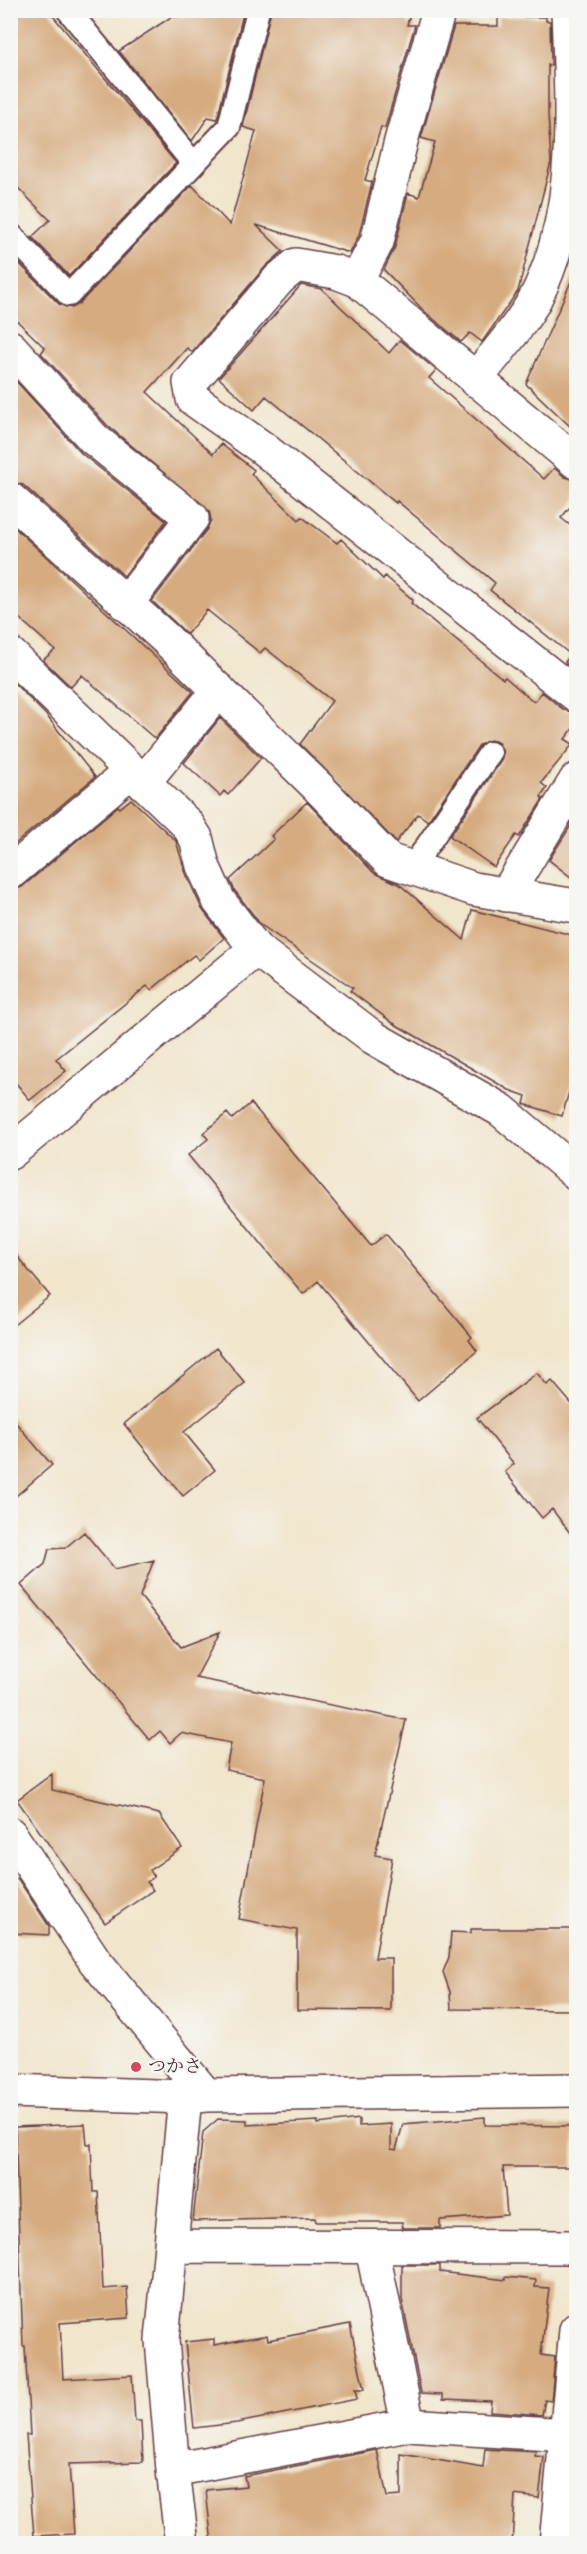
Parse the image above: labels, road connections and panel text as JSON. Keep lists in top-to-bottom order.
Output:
{
  "places": ["つかさ"]
}
